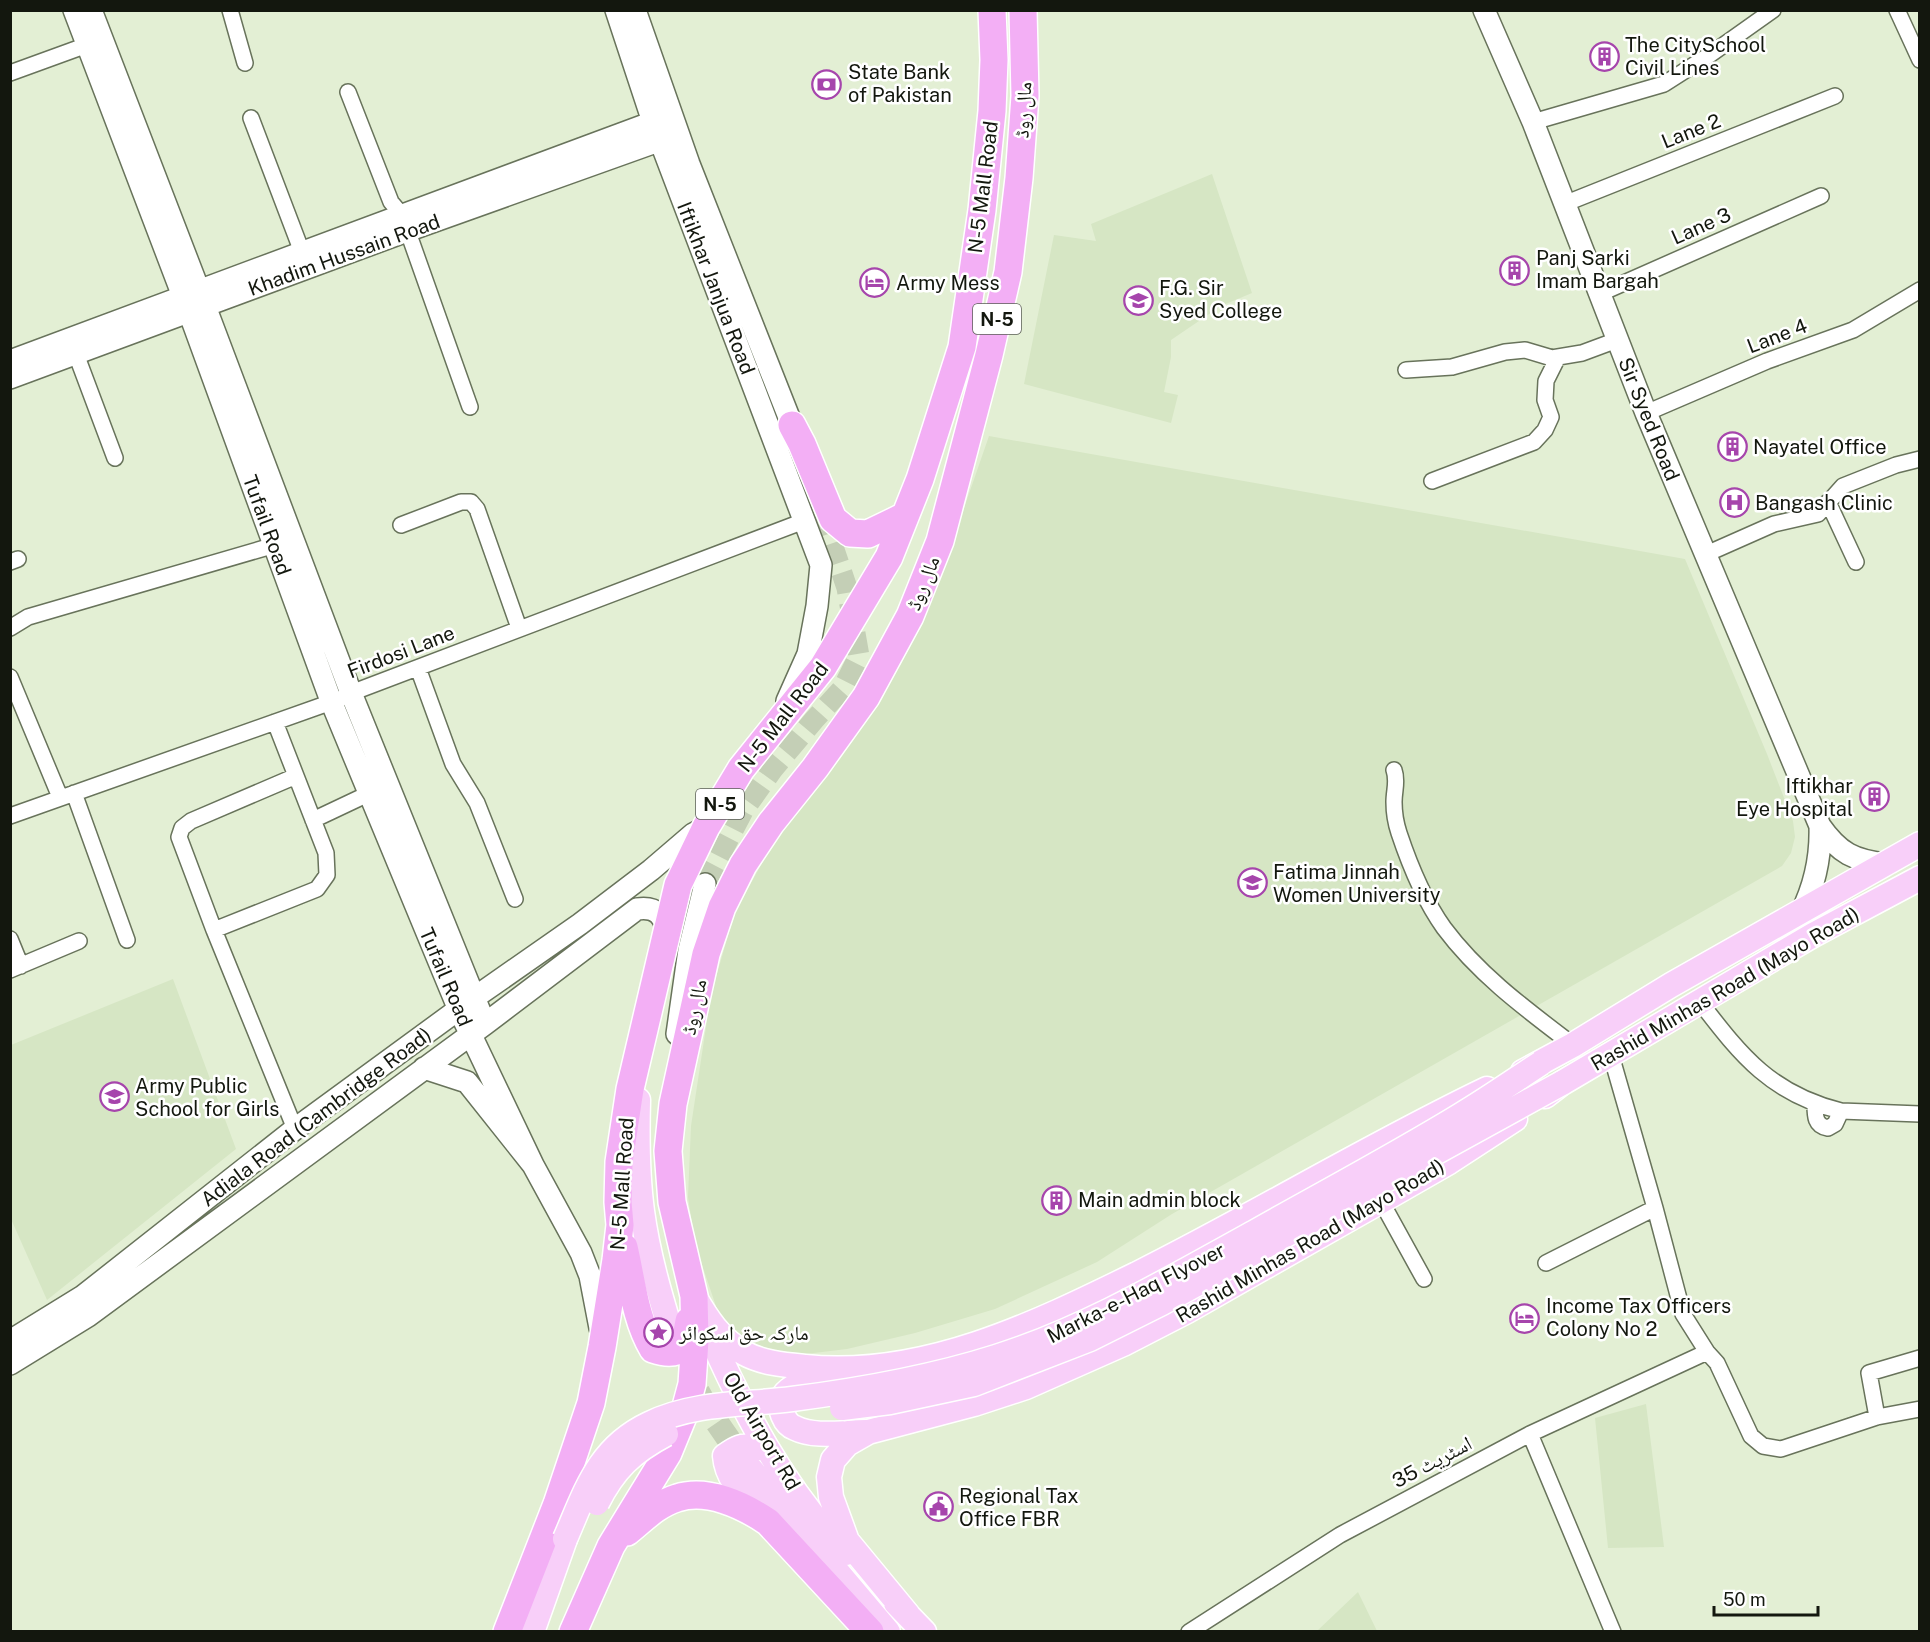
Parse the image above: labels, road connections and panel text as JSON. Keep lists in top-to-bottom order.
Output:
{
  "streets": {
    "highway": ["مال روڈ", "N-5 Mall Road", "N-5"],
    "main road": [
      "Khadim Hussain Road",
      "Iftikhar Janjua Road",
      "Sir Syed Road",
      "Tufail Road",
      "Rashid Minhas Road (Mayo Road)",
      "Adiala Road (Cambridge Road)",
      "Marka-e-Haq Flyover",
      "Old Airport Rd"
    ],
    "street": [
      "Lane 2",
      "Lane 3",
      "Lane 4",
      "Firdosi Lane",
      "اسٹریٹ 35"
    ]
  },
  "crossings": [
    ["مال روڈ", "Rashid Minhas Road (Mayo Road)"],
    ["مال روڈ", "Old Airport Rd"],
    ["Lane 2", "Sir Syed Road"],
    ["N-5 Mall Road", "Iftikhar Janjua Road"],
    ["N-5 Mall Road", "Adiala Road (Cambridge Road)"],
    ["Lane 3", "Sir Syed Road"],
    ["Khadim Hussain Road", "Iftikhar Janjua Road"],
    ["Khadim Hussain Road", "Tufail Road"],
    ["Iftikhar Janjua Road", "Firdosi Lane"],
    ["Lane 4", "Sir Syed Road"],
    ["Sir Syed Road", "Rashid Minhas Road (Mayo Road)"],
    ["Tufail Road", "Firdosi Lane"],
    ["Tufail Road", "Adiala Road (Cambridge Road)"],
    ["Rashid Minhas Road (Mayo Road)", "Marka-e-Haq Flyover"],
    ["Rashid Minhas Road (Mayo Road)", "Old Airport Rd"]
  ],
  "places": {
    "building": [
      "The CitySchool Civil Lines",
      "Panj Sarki Imam Bargah",
      "Nayatel Office",
      "Iftikhar Eye Hospital",
      "Main admin block"
    ],
    "bank": ["State Bank of Pakistan"],
    "hotel": ["Army Mess", "Income Tax Officers Colony No 2"],
    "school or university": ["F.G. Sir Syed College", "Fatima Jinnah Women University", "Army Public School for Girls"],
    "hospital": ["Bangash Clinic"],
    "place": ["مارکہ حق اسکوائر"],
    "public building": ["Regional Tax Office FBR"]
  },
  "scale_bar": "50 m"
}
